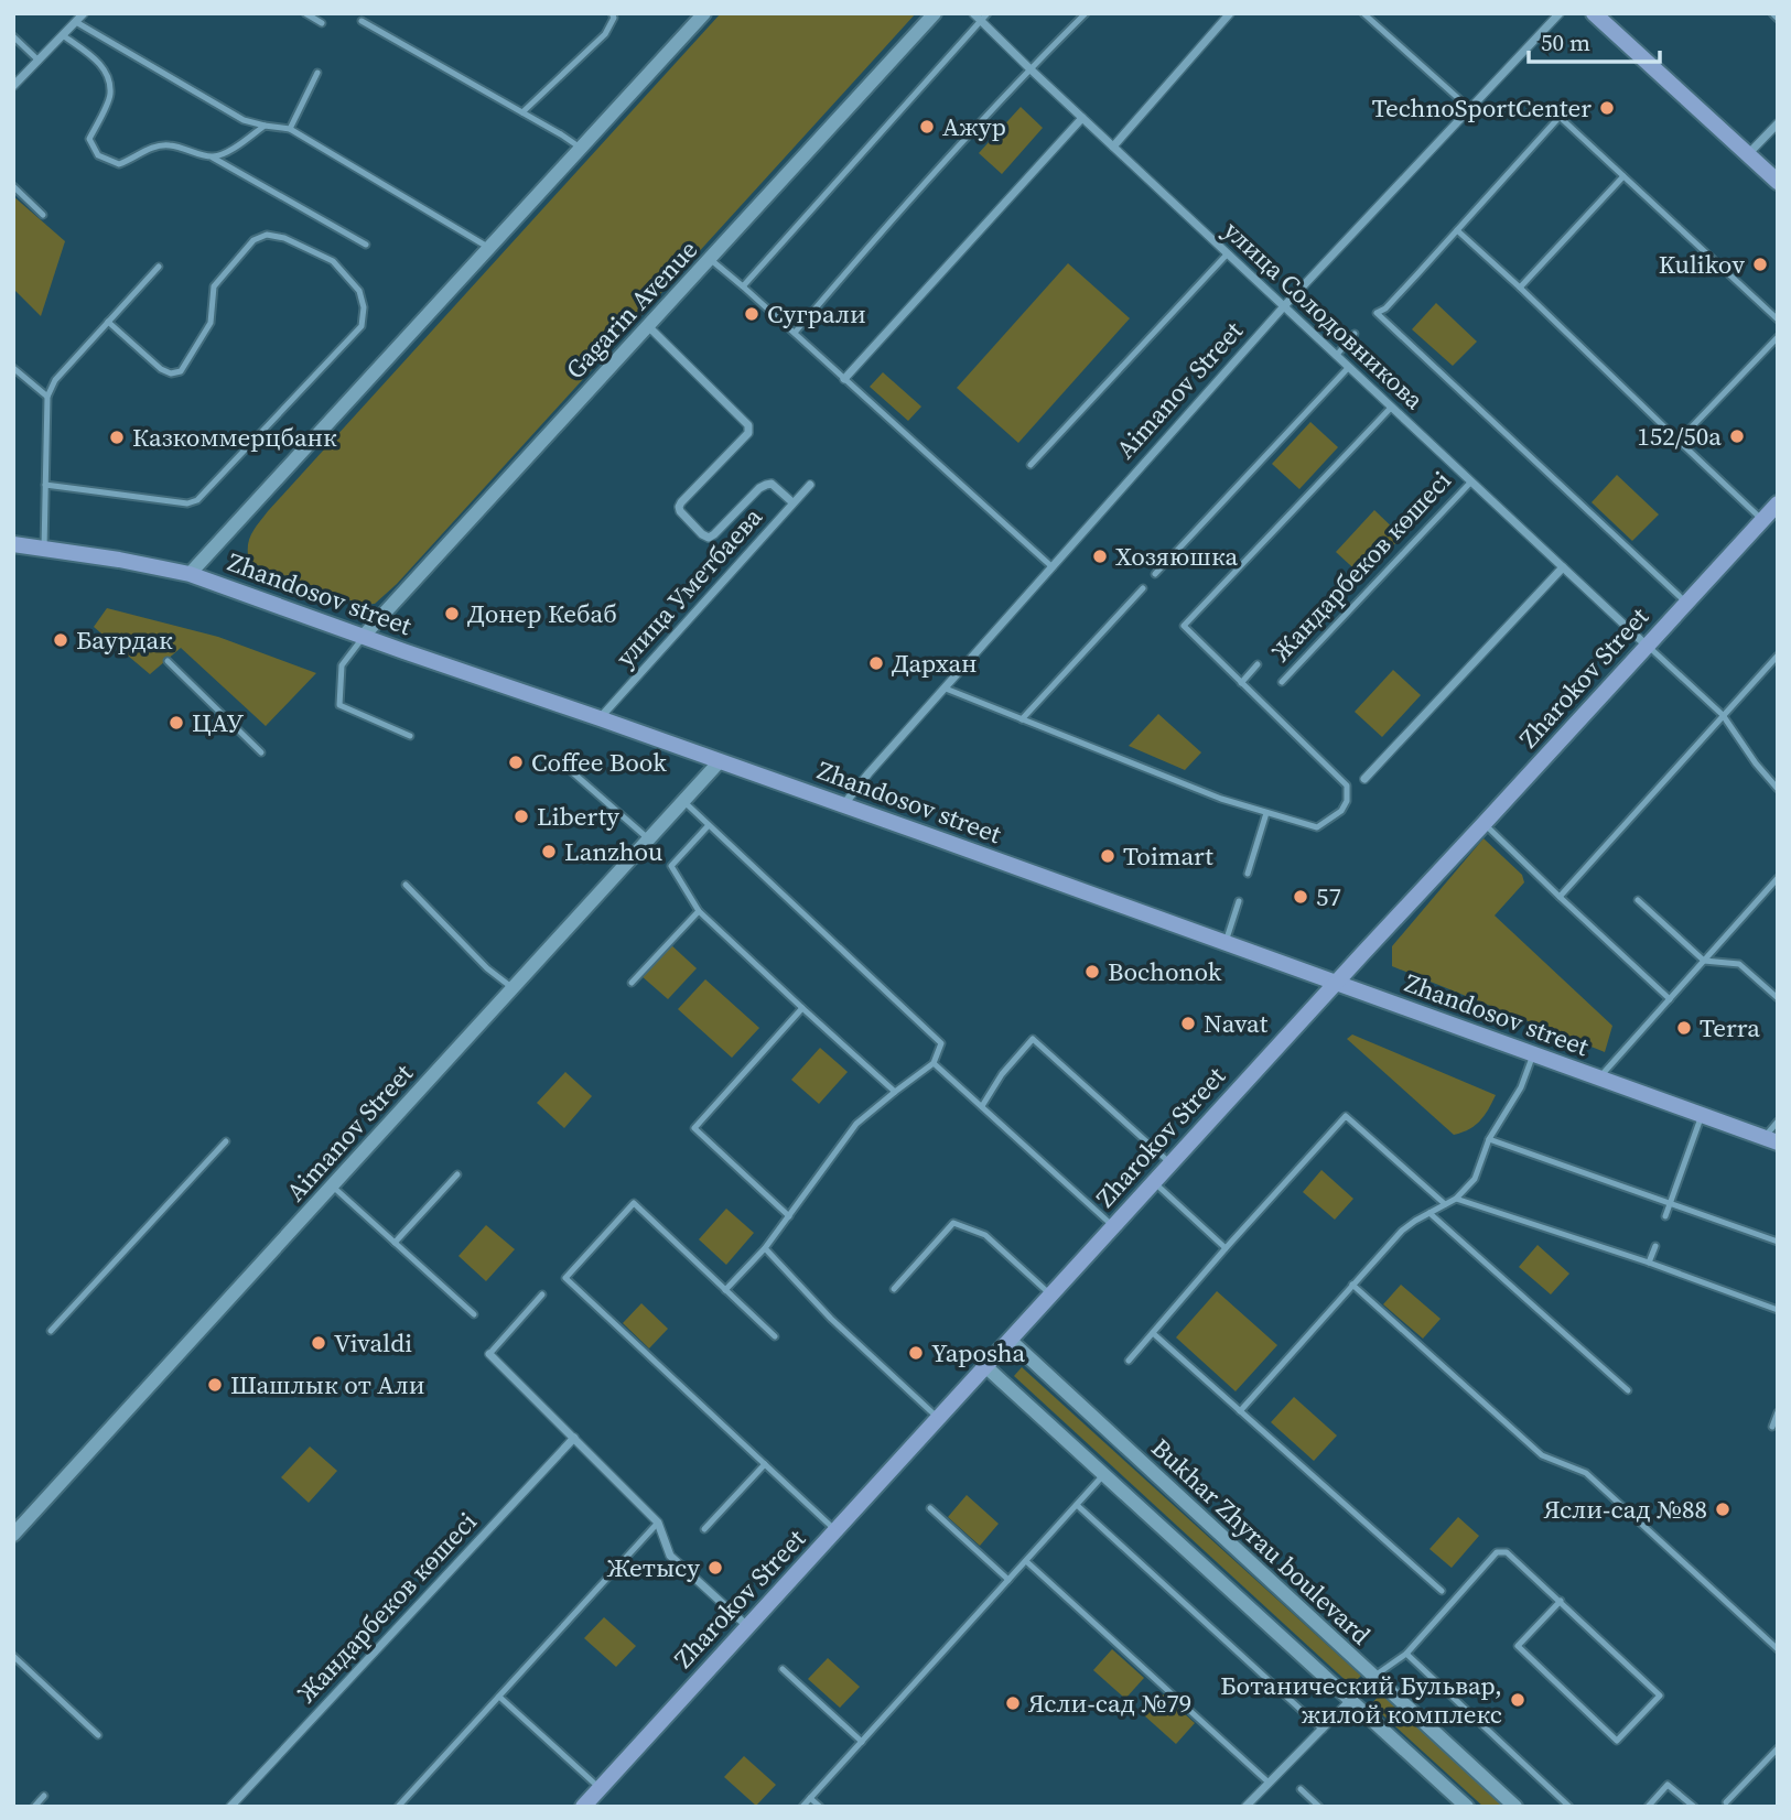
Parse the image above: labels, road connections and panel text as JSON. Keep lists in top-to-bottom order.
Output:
{
  "streets": {
    "main road": ["Zhandosov street", "Zharokov Street"],
    "street": [
      "Gagarin Avenue",
      "улица Солодовникова",
      "Aimanov Street",
      "Жандарбеков көшесі",
      "улица Уметбаева",
      "Bukhar Zhyrau boulevard"
    ]
  },
  "crossings": [
    ["Gagarin Avenue", "Zhandosov street"],
    ["улица Солодовникова", "Aimanov Street"],
    ["улица Солодовникова", "Жандарбеков көшесі"],
    ["улица Солодовникова", "Zharokov Street"],
    ["Aimanov Street", "Zhandosov street"],
    ["улица Уметбаева", "Zhandosov street"],
    ["Zhandosov street", "Zharokov Street"],
    ["Zharokov Street", "Bukhar Zhyrau boulevard"]
  ],
  "places": [
    "TechnoSportCenter",
    "Ажур",
    "Kulikov",
    "Суграли",
    "152/50a",
    "Казкоммерцбанк",
    "Хозяюшка",
    "Донер Кебаб",
    "Баурдак",
    "Дархан",
    "ЦАУ",
    "Coffee Book",
    "Liberty",
    "Lanzhou",
    "Toimart",
    "57",
    "Bochonok",
    "Navat",
    "Terra",
    "Vivaldi",
    "Yaposha",
    "Шашлык от Али",
    "Ясли-сад №88",
    "Жетысу",
    "Ботанический Бульвар, жилой комплекс",
    "Ясли-сад №79"
  ],
  "scale_bar": "50 m"
}
